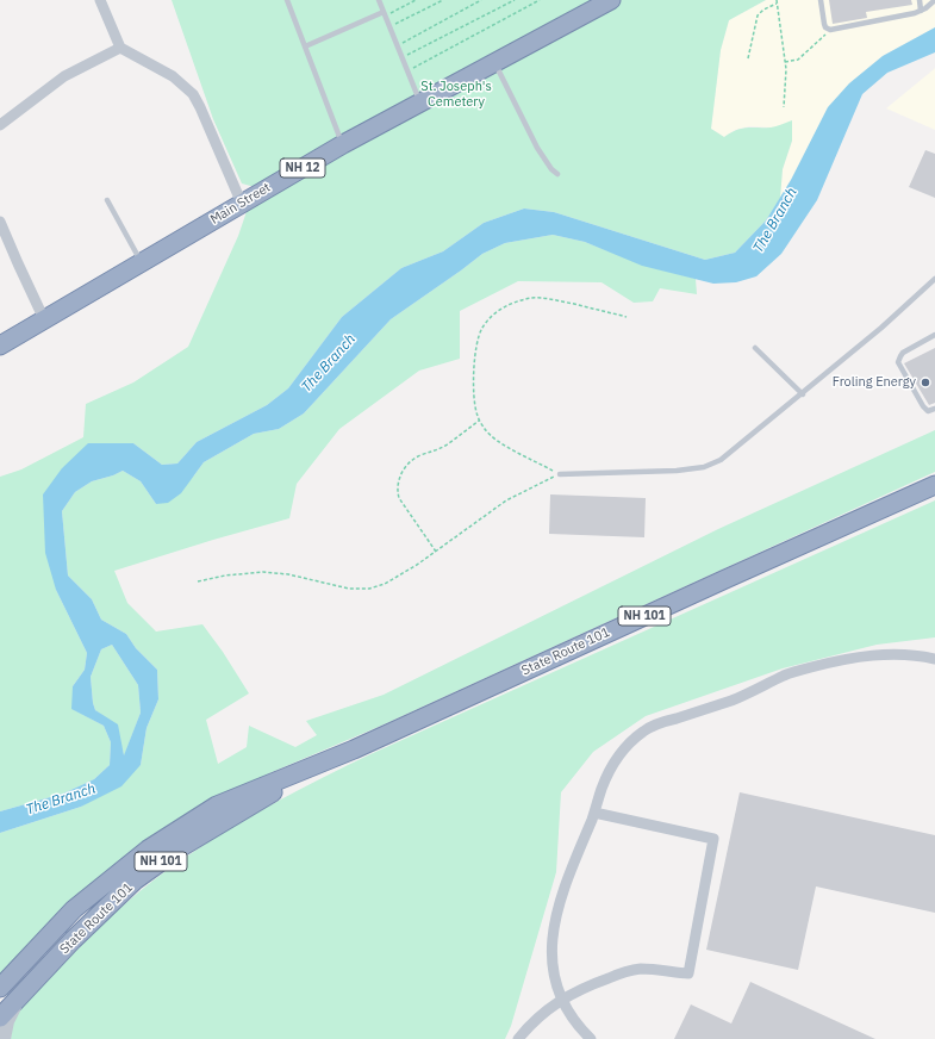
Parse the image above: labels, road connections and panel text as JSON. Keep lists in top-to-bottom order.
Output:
{
  "streets": {
    "highway": [
      "NH 12",
      "Main Street",
      "NH 101",
      "State Route 101"
    ]
  },
  "water": ["The Branch"],
  "parks": ["St. Joseph's Cemetery"],
  "places": ["Froling Energy"]
}
